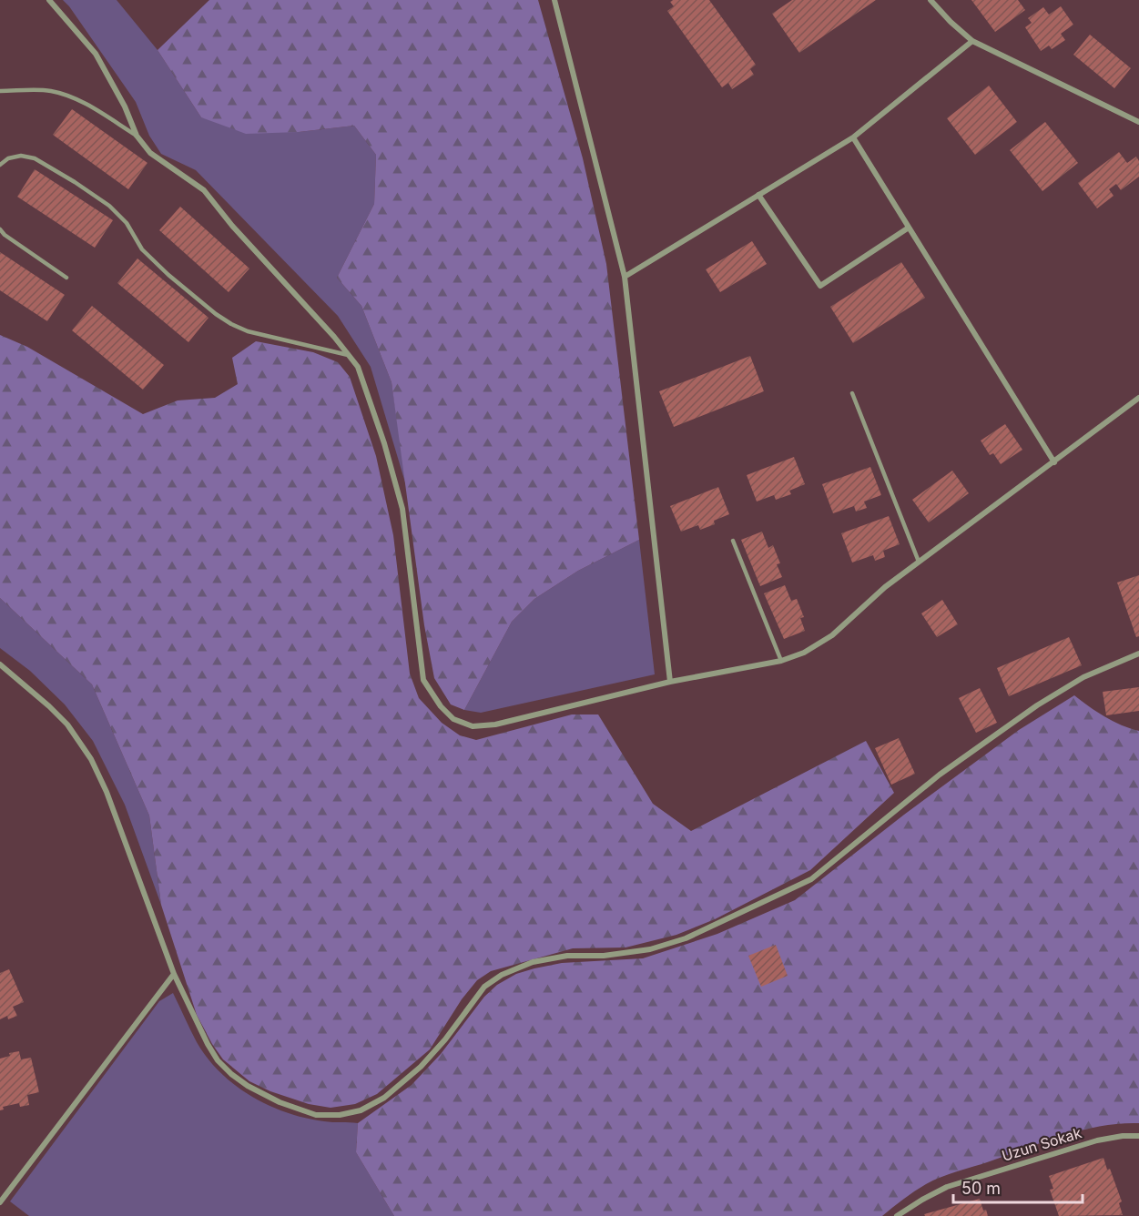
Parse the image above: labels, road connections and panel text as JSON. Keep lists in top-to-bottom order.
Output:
{
  "streets": {
    "street": ["Uzun Sokak"]
  },
  "scale_bar": "50 m"
}
